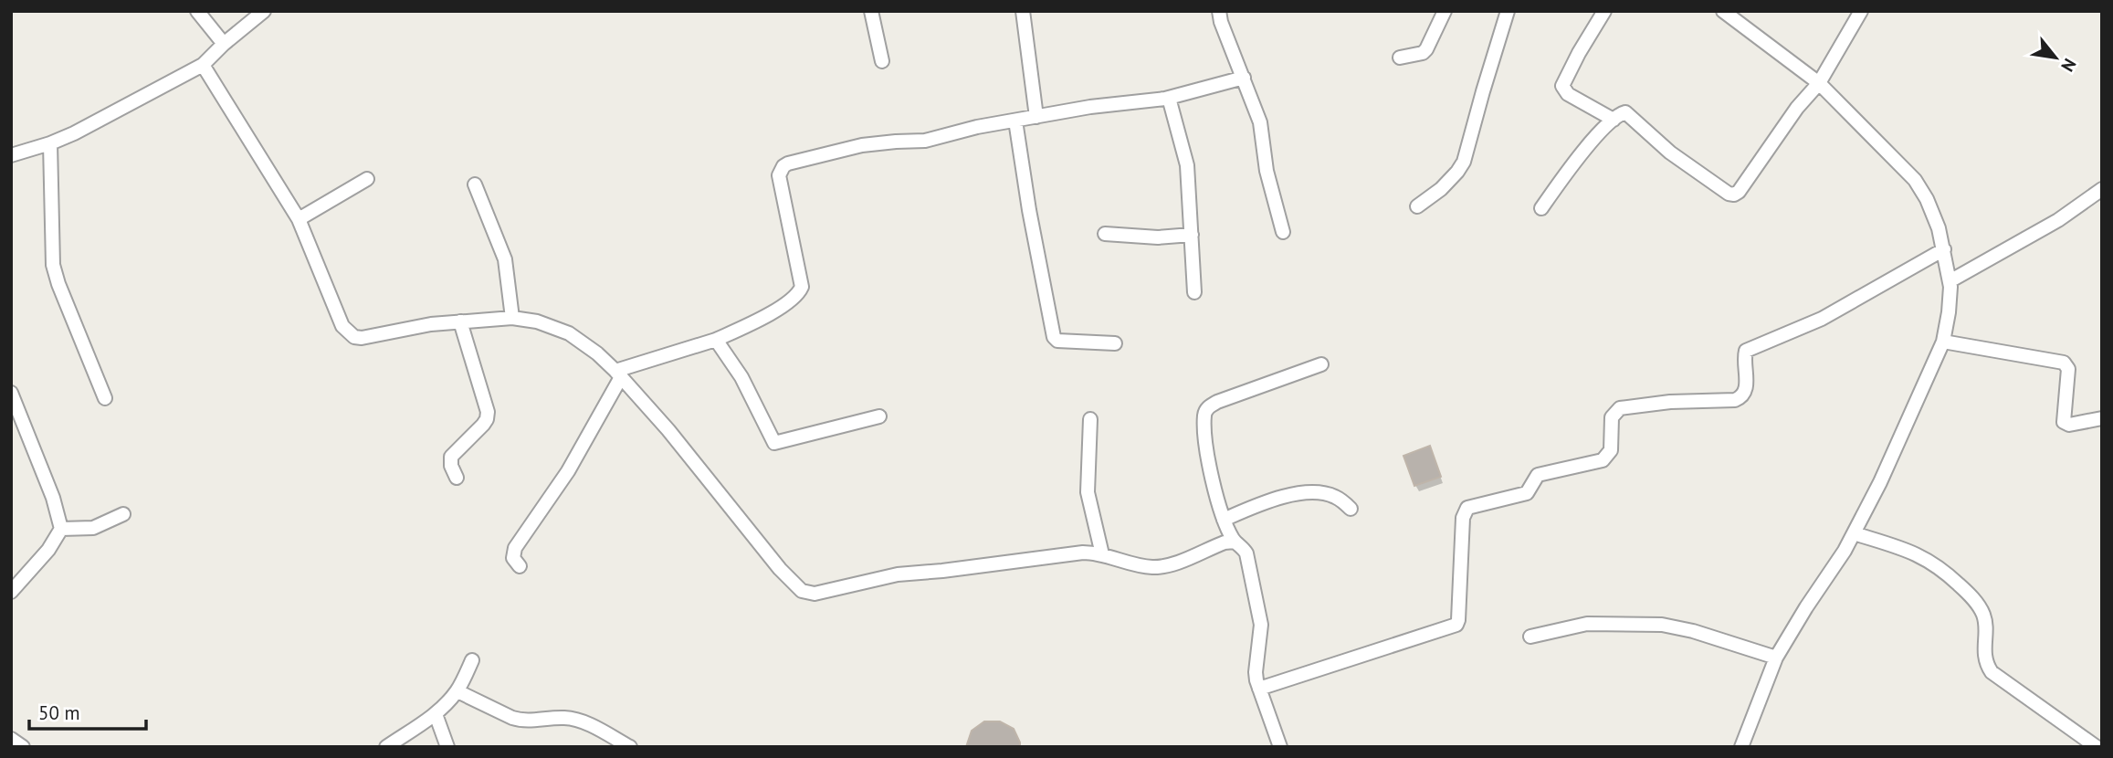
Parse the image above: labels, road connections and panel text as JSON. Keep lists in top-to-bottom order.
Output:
{
  "scale_bar": "50 m",
  "north": "bottom right"
}
